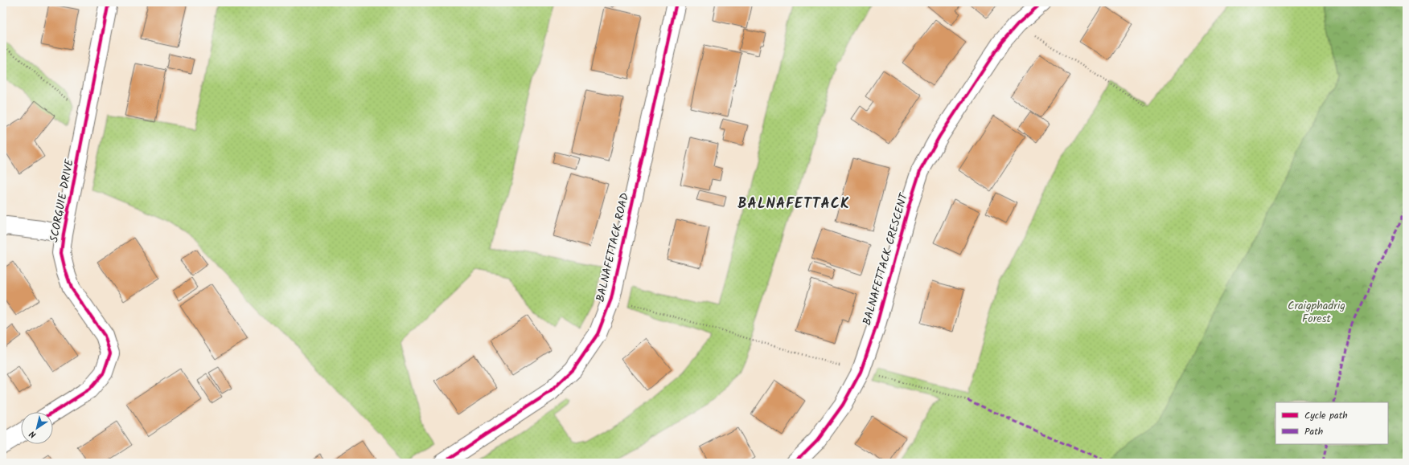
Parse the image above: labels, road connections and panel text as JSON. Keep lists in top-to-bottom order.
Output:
{
  "streets": {
    "street": ["SCORGUIE DRIVE", "BALNAFETTACK ROAD", "BALNAFETTACK CRESCENT"]
  },
  "districts": ["BALNAFETTACK"],
  "parks": ["Craigphadrig Forest"],
  "legend": ["Cycle path", "Path"],
  "north": "bottom left"
}
